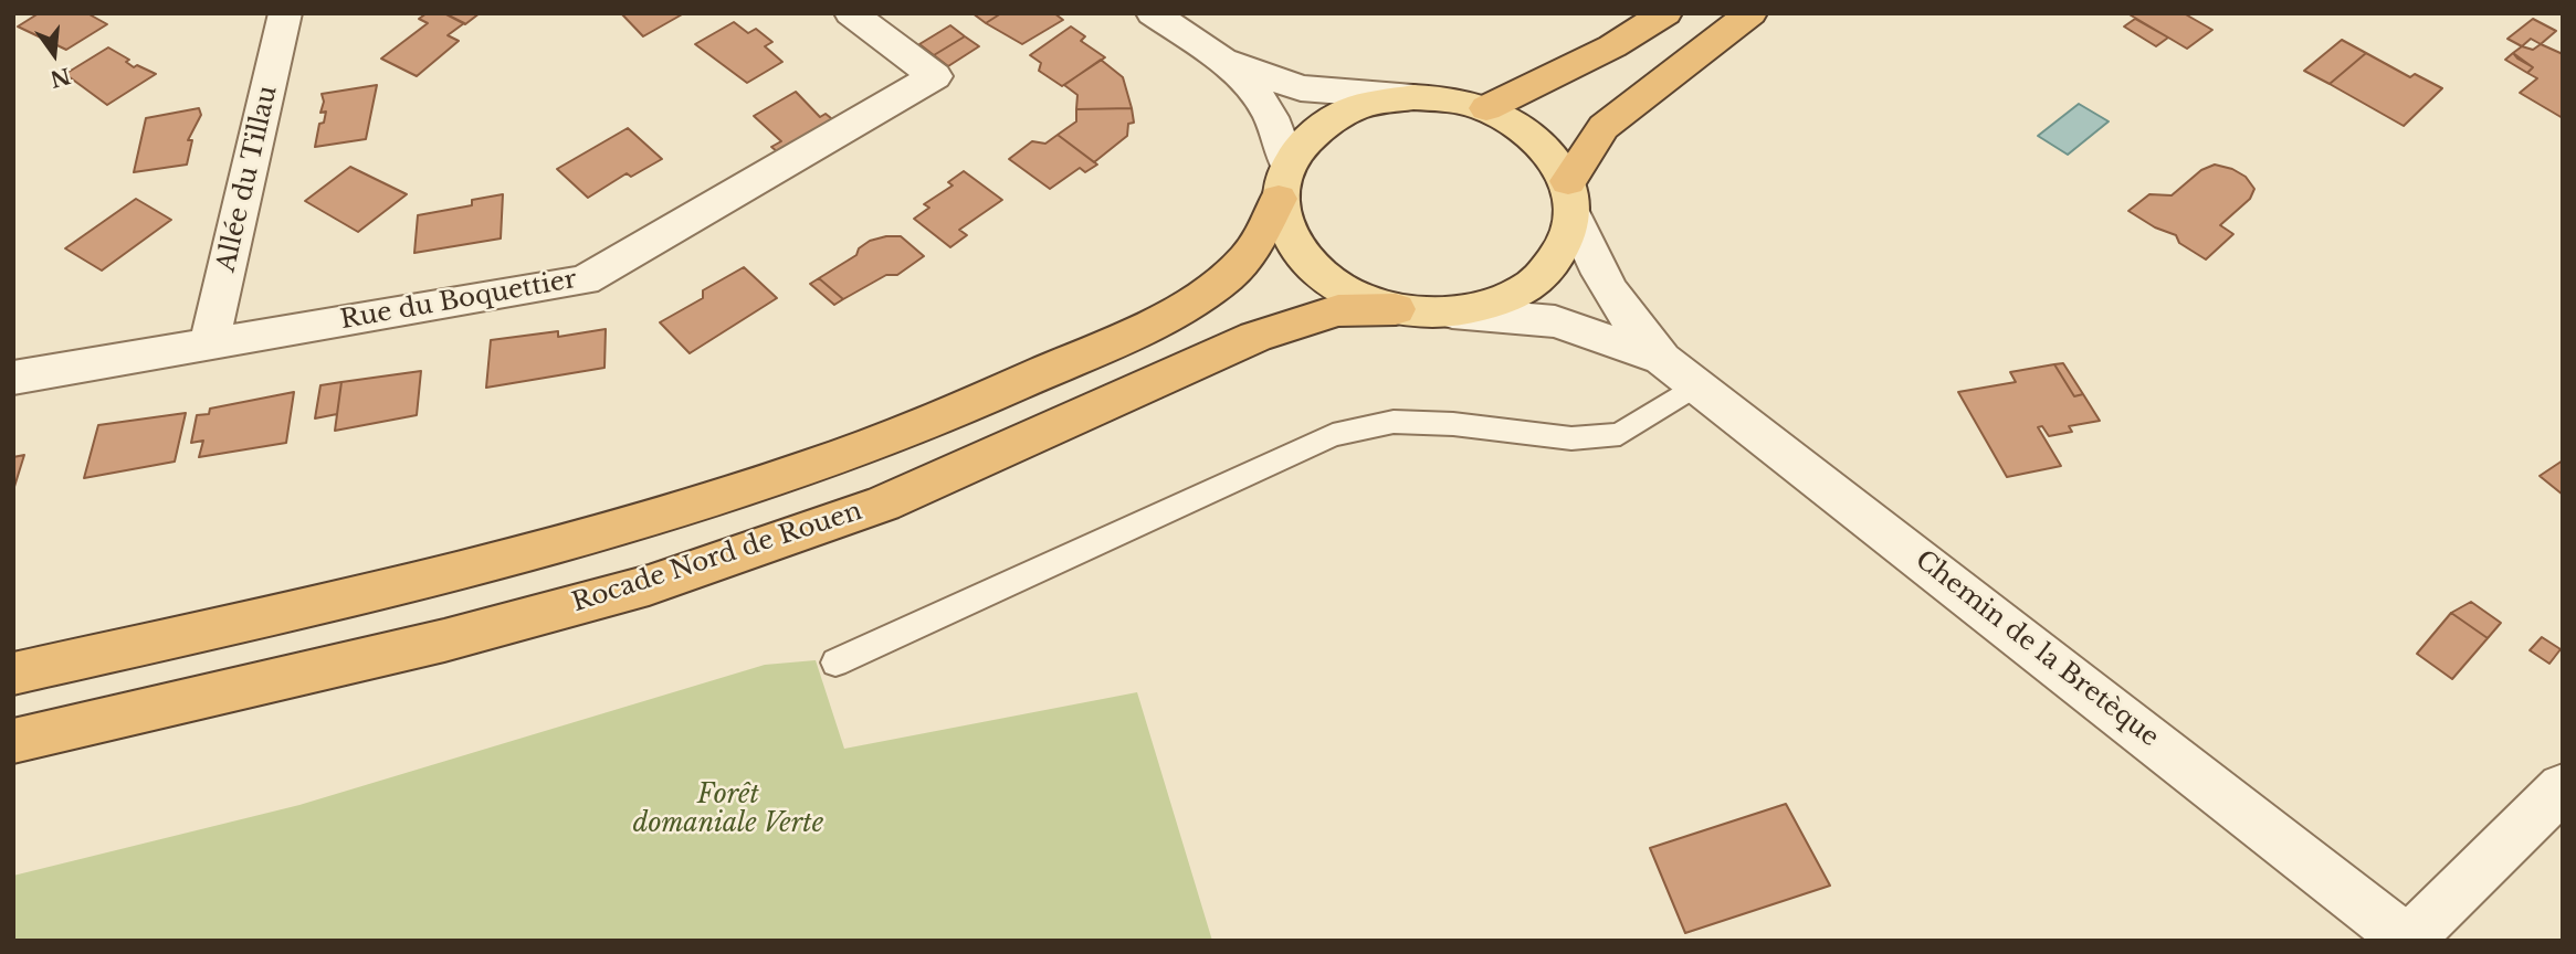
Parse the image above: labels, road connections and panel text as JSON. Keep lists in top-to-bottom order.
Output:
{
  "streets": {
    "highway": ["Rocade Nord de Rouen"],
    "street": ["Allée du Tillau", "Rue du Boquettier", "Chemin de la Bretèque"]
  },
  "crossings": [
    ["Allée du Tillau", "Rue du Boquettier"],
    ["Rocade Nord de Rouen", "Chemin de la Bretèque"]
  ],
  "parks": ["Forêt domaniale Verte"],
  "north": "bottom"
}
